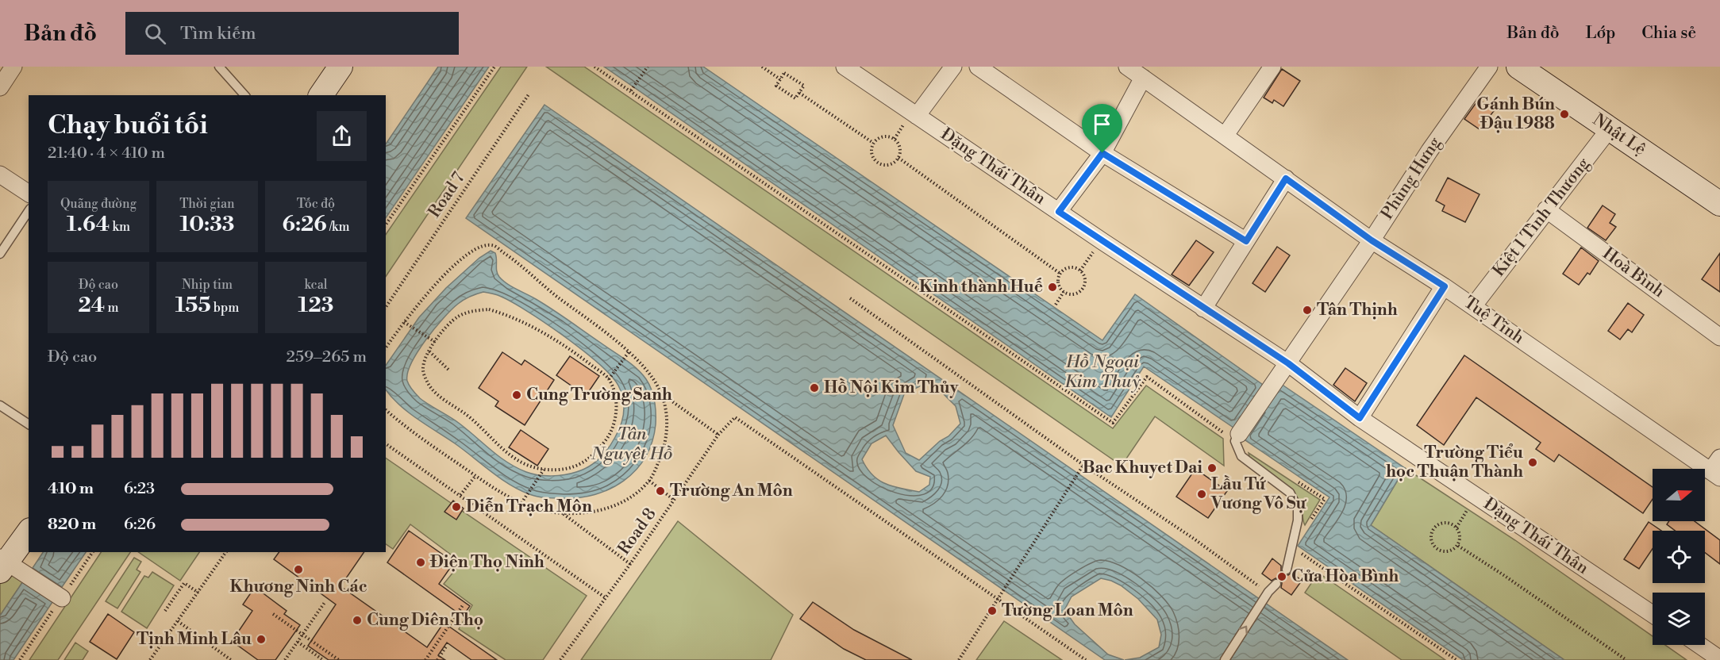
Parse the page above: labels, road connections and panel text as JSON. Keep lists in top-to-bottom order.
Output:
{
  "streets": {
    "street": [
      "Nhật Lệ",
      "Đặng Thái Thân",
      "Phùng Hưng",
      "Kiệt 1 Tình Thương",
      "Hoà Bình",
      "Tuệ Tĩnh"
    ],
    "path": ["Road 7", "Road 8"]
  },
  "crossings": [
    ["Nhật Lệ", "Kiệt 1 Tình Thương"],
    ["Đặng Thái Thân", "Phùng Hưng"],
    ["Phùng Hưng", "Tuệ Tĩnh"],
    ["Kiệt 1 Tình Thương", "Hoà Bình"],
    ["Kiệt 1 Tình Thương", "Tuệ Tĩnh"]
  ],
  "water": ["Hồ Ngoại Kim Thuỷ", "Tân Nguyệt Hồ"],
  "places": [
    "Gánh Bún Đậu 1988",
    "Kinh thành Huế",
    "Tân Thịnh",
    "Hồ Nội Kim Thủy",
    "Cung Trường Sanh",
    "Trường Tiểu học Thuận Thành",
    "Bac Khuyet Dai",
    "Trường An Môn",
    "Lầu Tứ Vương Vô Sự",
    "Diễn Trạch Môn",
    "Điện Thọ Ninh",
    "Khương Ninh Các",
    "Cửa Hòa Bình",
    "Tường Loan Môn",
    "Cung Diên Thọ",
    "Tịnh Minh Lâu"
  ],
  "north": "right",
  "page": {
    "header": "Bản đồ",
    "search": "Tìm kiếm",
    "nav": ["Bản đồ", "Lớp", "Chia sẻ"],
    "heading": ["Chạy buổi tối", "21:40 · 4 × 410 m"],
    "stats": [
      ["Quãng đường", "1.64 km"],
      ["Thời gian", "10:33"],
      ["Tốc độ", "6:26 /km"],
      ["Độ cao", "24 m"],
      ["Nhịp tim", "155 bpm"],
      ["kcal", "123"]
    ],
    "chart": ["Độ cao", "259–265 m"],
    "list": [
      {
        "name": "410 m",
        "note": "6:23"
      },
      {
        "name": "820 m",
        "note": "6:26"
      }
    ]
  }
}
